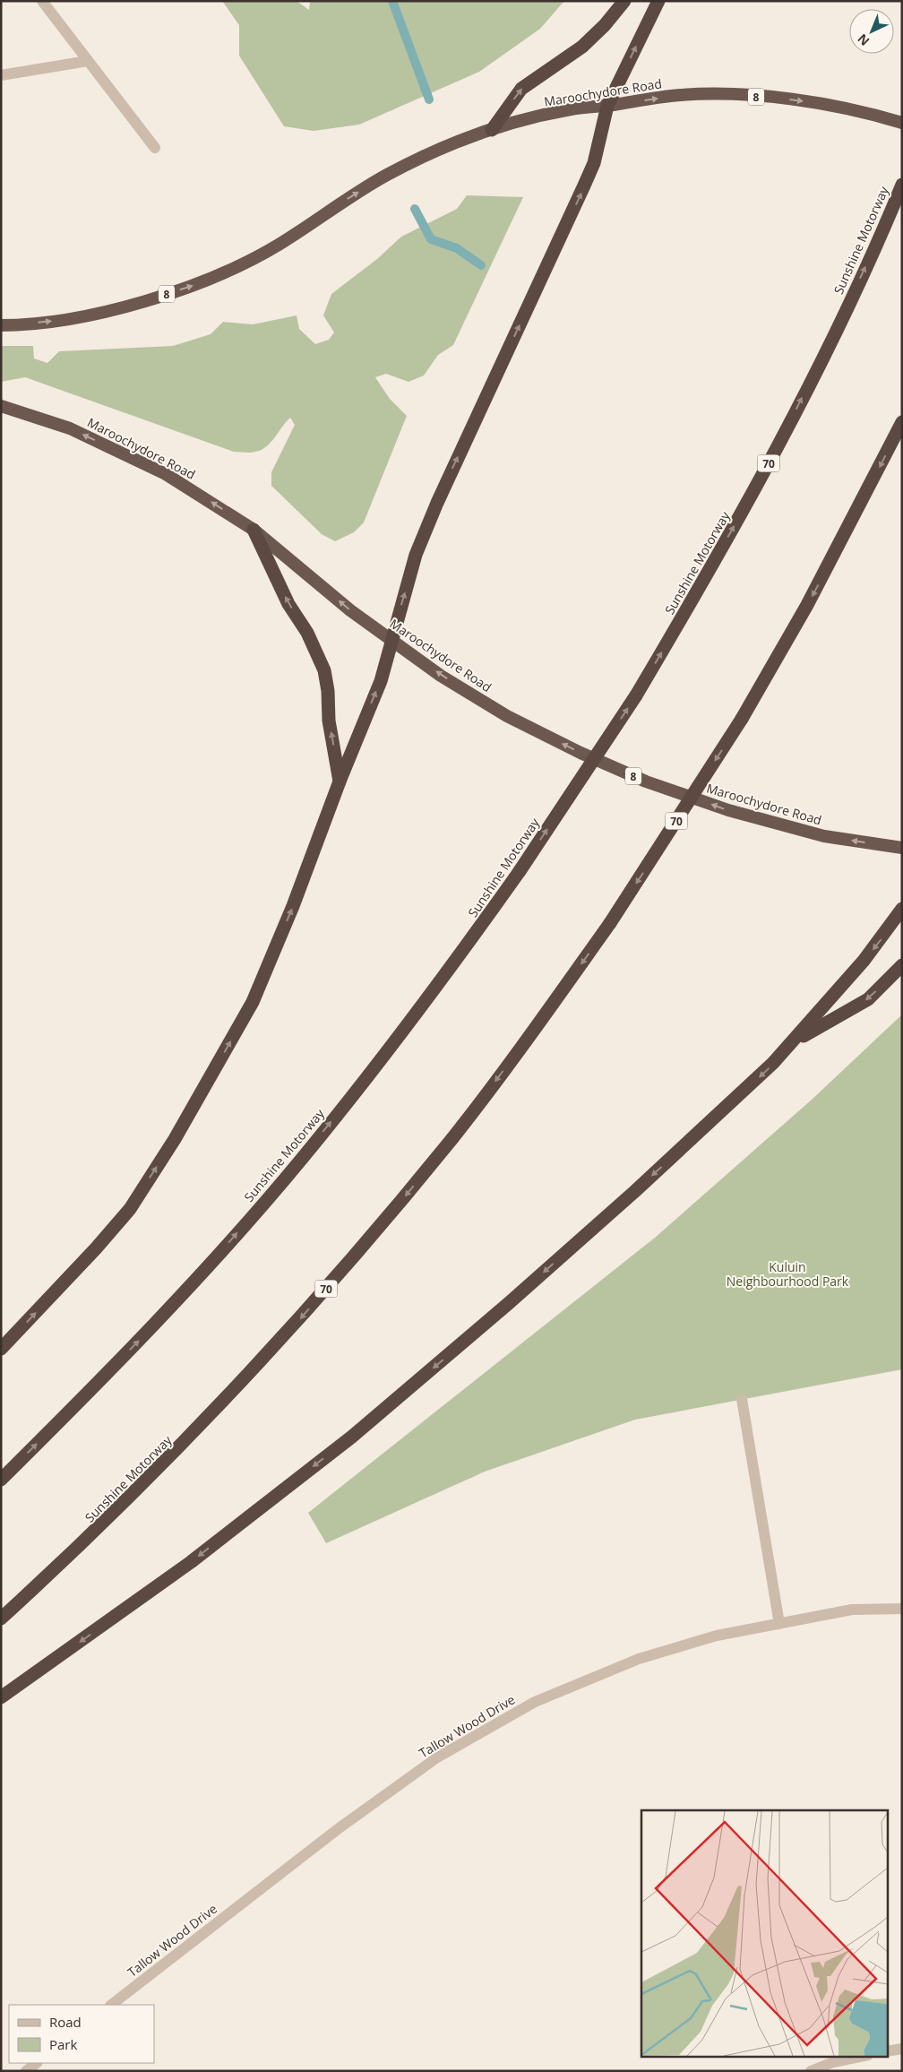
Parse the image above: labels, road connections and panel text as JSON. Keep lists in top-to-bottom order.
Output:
{
  "streets": {
    "highway": [
      "Maroochydore Road",
      "8",
      "Sunshine Motorway",
      "70"
    ],
    "street": ["Tallow Wood Drive"]
  },
  "parks": ["Kuluin Neighbourhood Park"],
  "legend": ["Road", "Park"],
  "north": "bottom left"
}
